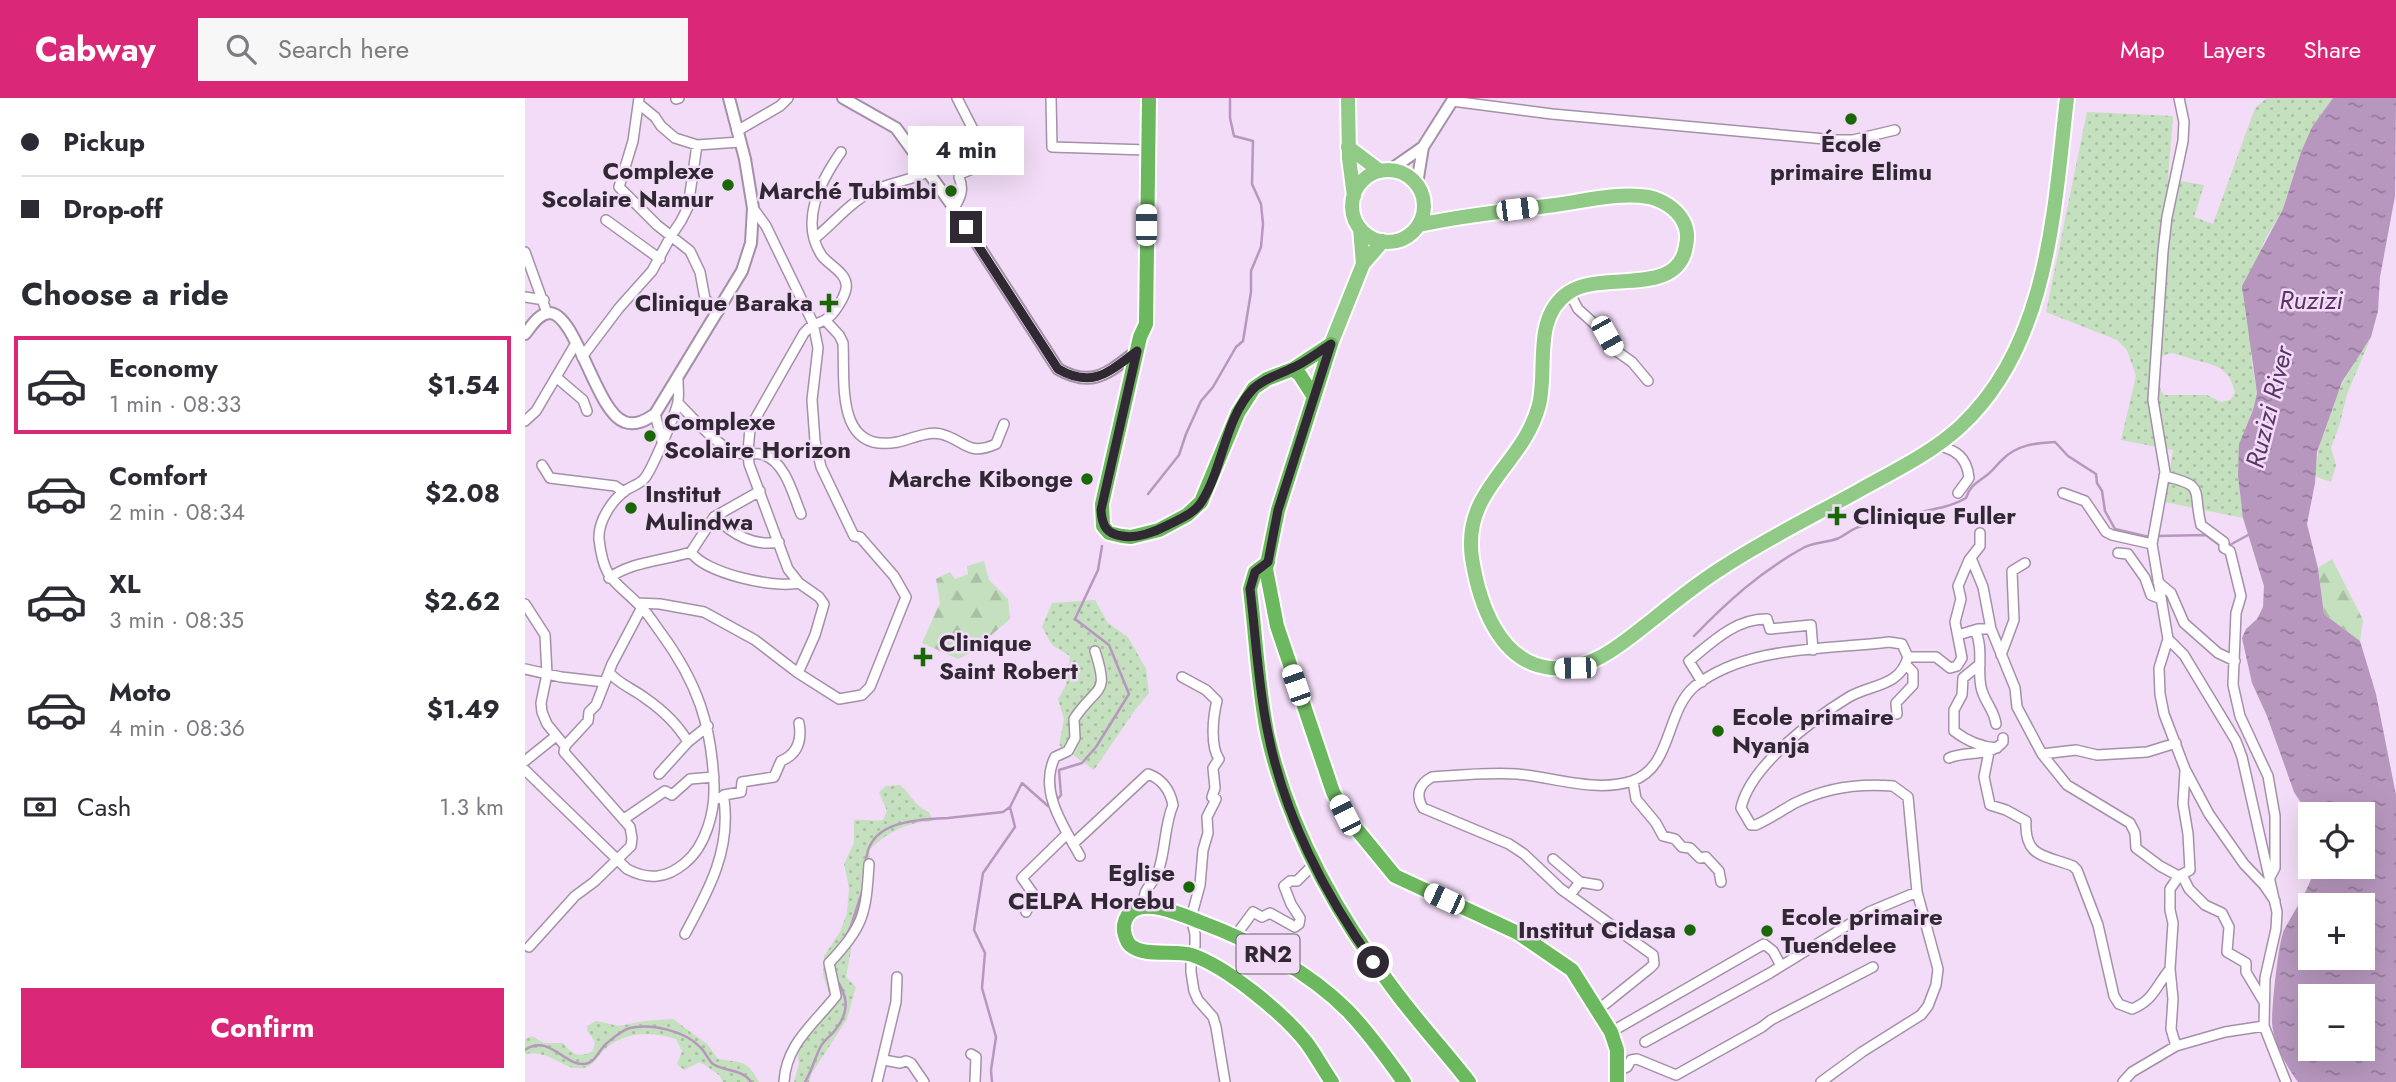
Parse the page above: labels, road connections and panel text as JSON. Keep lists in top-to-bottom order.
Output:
{
  "streets": {
    "highway": ["RN2"]
  },
  "water": ["Ruzizi", "Ruzizi River"],
  "places": {
    "other": [
      "École primaire Elimu",
      "Complexe Scolaire Namur",
      "Marché Tubimbi",
      "Complexe Scolaire Horizon",
      "Marche Kibonge",
      "Institut Mulindwa",
      "Ecole primaire Nyanja",
      "Eglise CELPA Horebu",
      "Institut Cidasa",
      "Ecole primaire Tuendelee"
    ],
    "health": ["Clinique Baraka", "Clinique Fuller", "Clinique Saint Robert"]
  },
  "page": {
    "header": "Cabway",
    "search": "Search here",
    "nav": ["Map", "Layers", "Share"],
    "banner": ["Pickup", "Drop-off"],
    "bubble": "4 min",
    "heading": "Choose a ride",
    "list": [
      {
        "name": "Economy",
        "note": "1 min · 08:33",
        "value": "$1.54"
      },
      {
        "name": "Comfort",
        "note": "2 min · 08:34",
        "value": "$2.08"
      },
      {
        "name": "XL",
        "note": "3 min · 08:35",
        "value": "$2.62"
      },
      {
        "name": "Moto",
        "note": "4 min · 08:36",
        "value": "$1.49"
      }
    ],
    "pay": ["Cash", "1.3 km"],
    "map_buttons": ["+", "−"],
    "buttons": "Confirm"
  }
}
